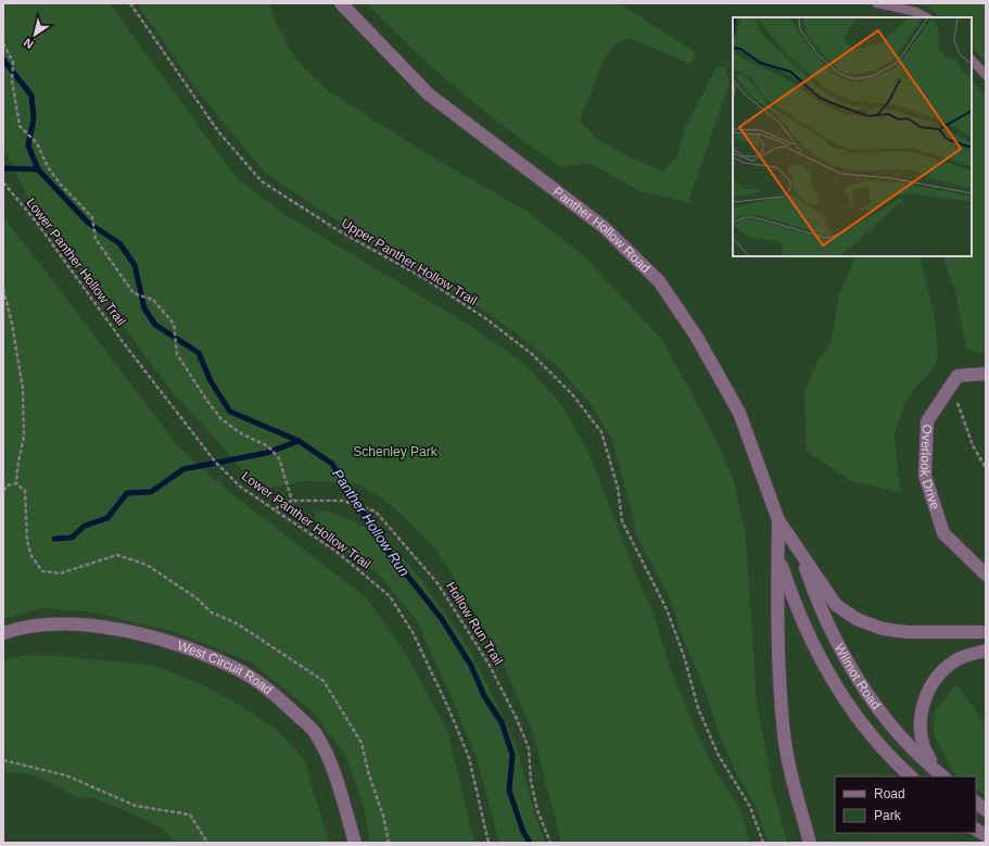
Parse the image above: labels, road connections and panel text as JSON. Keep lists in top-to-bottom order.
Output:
{
  "streets": {
    "main road": [
      "Panther Hollow Road",
      "Overlook Drive",
      "West Circuit Road",
      "Wilmot Road"
    ],
    "path": ["Lower Panther Hollow Trail", "Upper Panther Hollow Trail", "Hollow Run Trail"]
  },
  "crossings": [
    ["Panther Hollow Road", "Wilmot Road"],
    ["Lower Panther Hollow Trail", "Hollow Run Trail"]
  ],
  "water": ["Panther Hollow Run"],
  "parks": ["Schenley Park"],
  "legend": ["Road", "Park"],
  "north": "bottom left"
}
